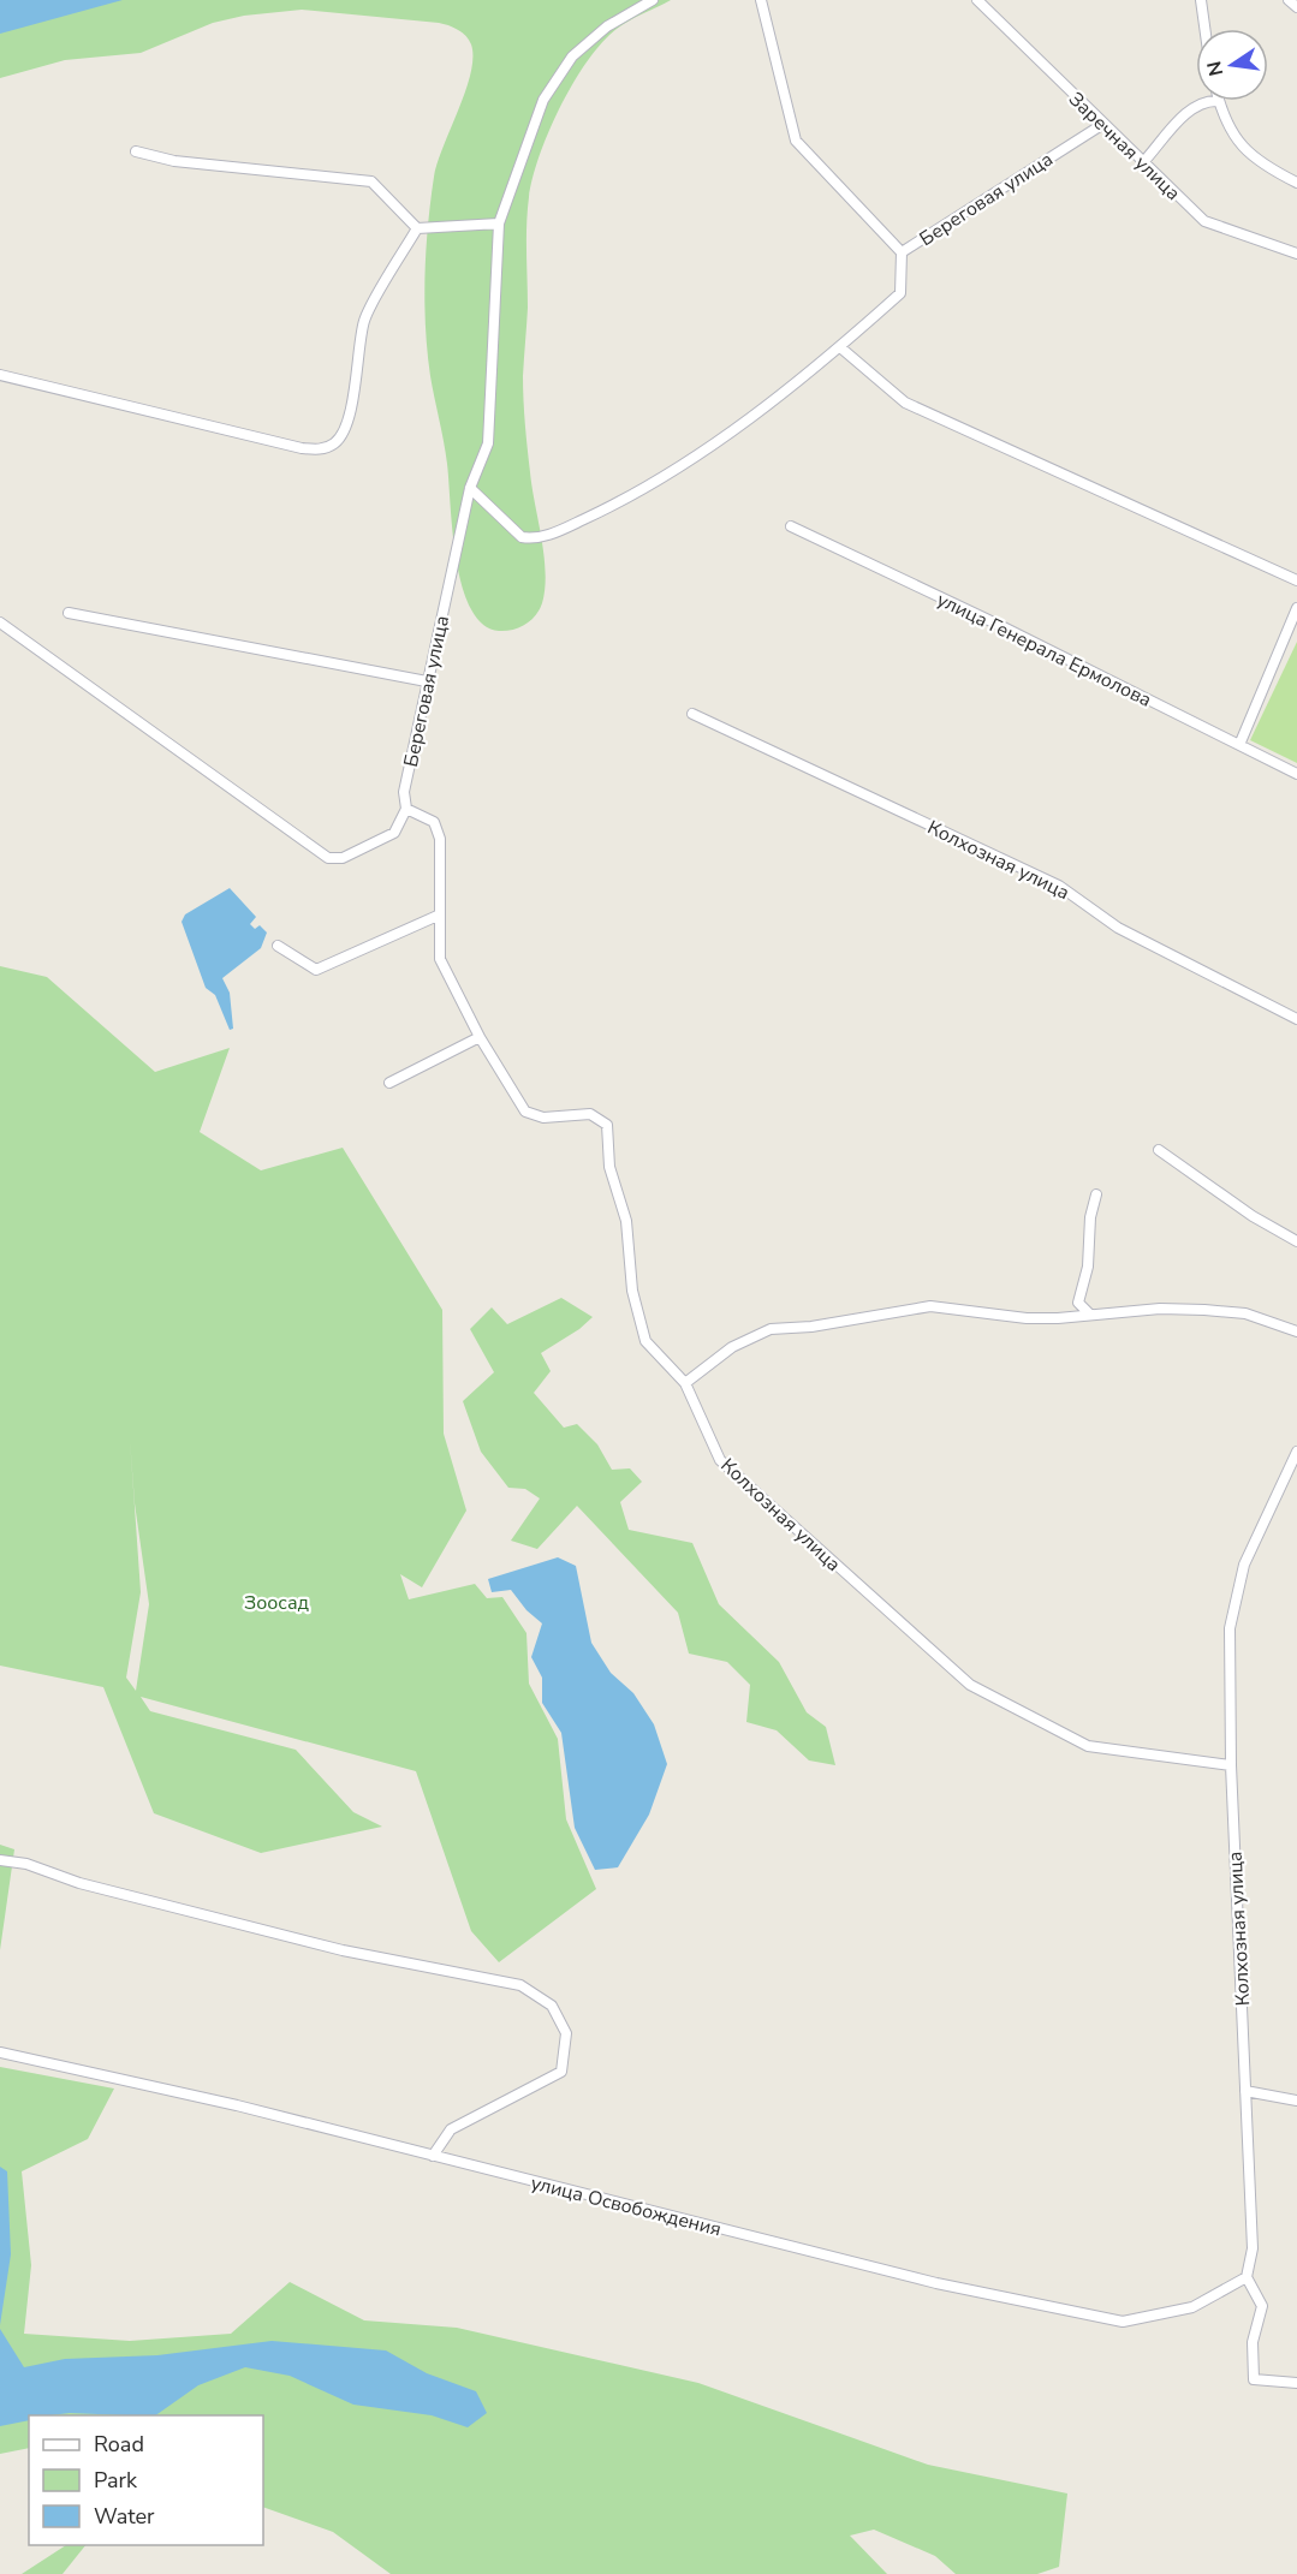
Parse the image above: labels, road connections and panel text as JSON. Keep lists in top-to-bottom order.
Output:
{
  "streets": {
    "street": [
      "Заречная улица",
      "Береговая улица",
      "улица Генерала Ермолова",
      "Колхозная улица",
      "улица Освобождения"
    ]
  },
  "crossings": [
    ["Заречная улица", "Береговая улица"],
    ["Колхозная улица", "улица Освобождения"]
  ],
  "parks": ["Зоосад"],
  "legend": ["Road", "Park", "Water"],
  "north": "left"
}
